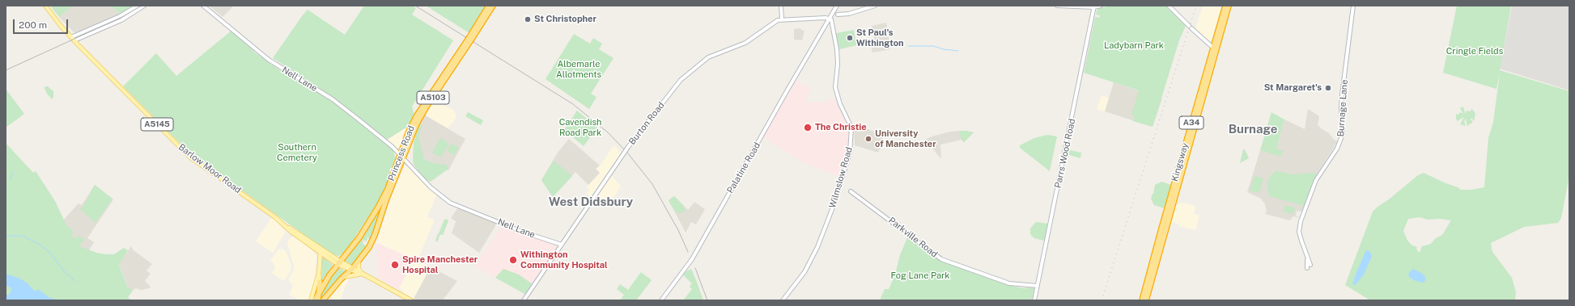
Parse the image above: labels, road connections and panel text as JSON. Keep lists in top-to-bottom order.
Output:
{
  "streets": {
    "highway": [
      "A5103",
      "A34",
      "Princess Road",
      "Kingsway"
    ],
    "main road": ["A5145", "Barlow Moor Road"],
    "street": [
      "Nell Lane",
      "Burnage Lane",
      "Burton Road",
      "Parrs Wood Road",
      "Palatine Road",
      "Wilmslow Road",
      "Parkville Road"
    ]
  },
  "crossings": [
    ["Nell Lane", "Burton Road"],
    ["Nell Lane", "Princess Road"],
    ["A5103", "Princess Road"],
    ["Burton Road", "Palatine Road"],
    ["Burton Road", "Wilmslow Road"],
    ["Princess Road", "Barlow Moor Road"],
    ["Parrs Wood Road", "Parkville Road"],
    ["Palatine Road", "Wilmslow Road"]
  ],
  "districts": ["Burnage", "West Didsbury"],
  "parks": [
    "Ladybarn Park",
    "Cringle Fields",
    "Albemarle Allotments",
    "Cavendish Road Park",
    "Southern Cemetery",
    "Fog Lane Park"
  ],
  "places": [
    "St Christopher",
    "St Paul's Withington",
    "St Margaret's",
    "The Christie",
    "University of Manchester",
    "Withington Community Hospital",
    "Spire Manchester Hospital"
  ],
  "scale_bar": "200 m"
}
